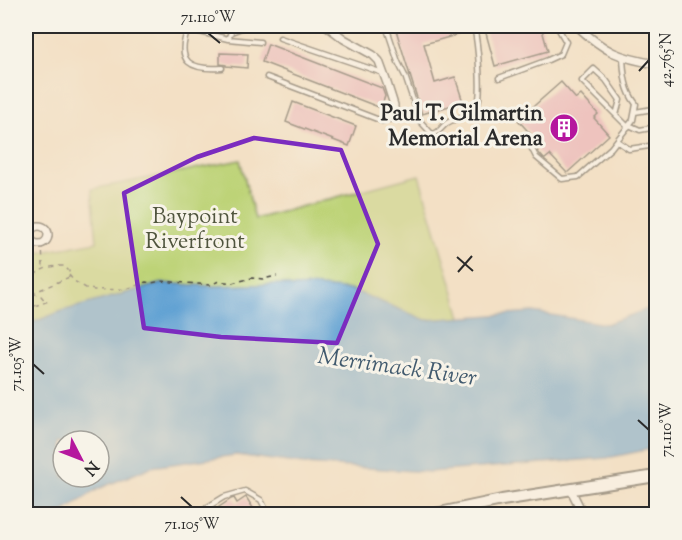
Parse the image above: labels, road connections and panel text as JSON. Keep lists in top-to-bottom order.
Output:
{
  "water": ["Merrimack River"],
  "parks": ["Baypoint Riverfront"],
  "places": {
    "building": ["Paul T. Gilmartin Memorial Arena"]
  },
  "north": "bottom right",
  "coordinates": ["71.110°W", "42.765°N", "71.105°W"]
}
